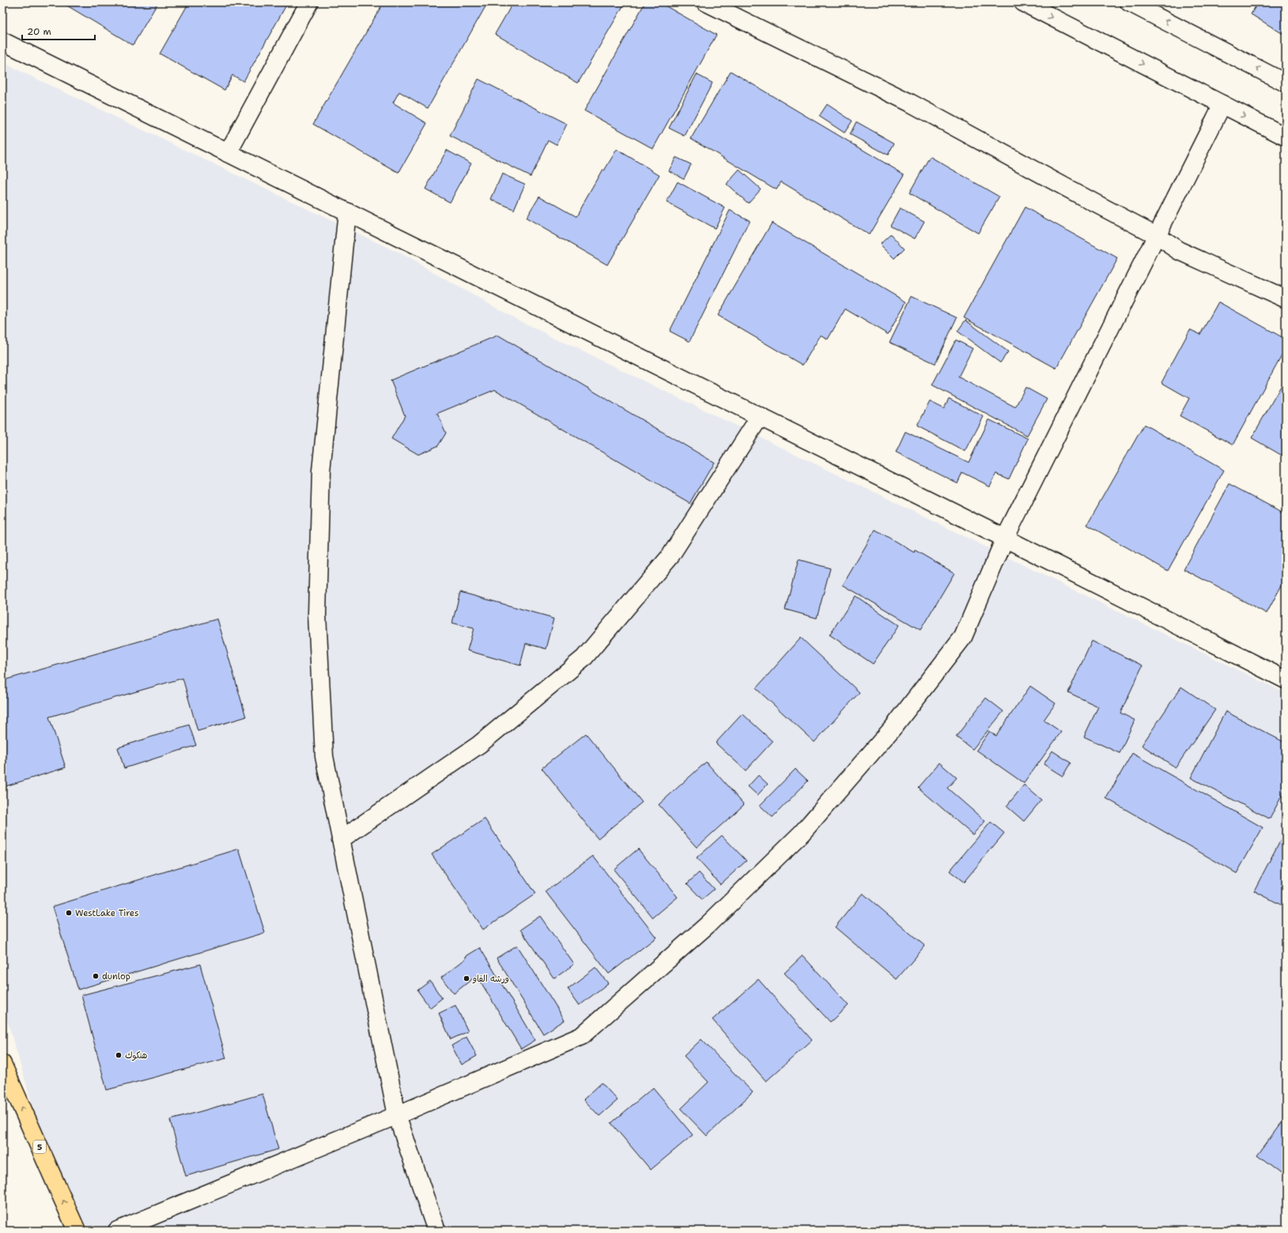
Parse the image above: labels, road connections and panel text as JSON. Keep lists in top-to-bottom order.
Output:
{
  "streets": {
    "highway": ["5"]
  },
  "places": [
    "WestLake Tires",
    "dunlop",
    "ورشه الفاو",
    "هنكوك"
  ],
  "scale_bar": "20 m"
}
